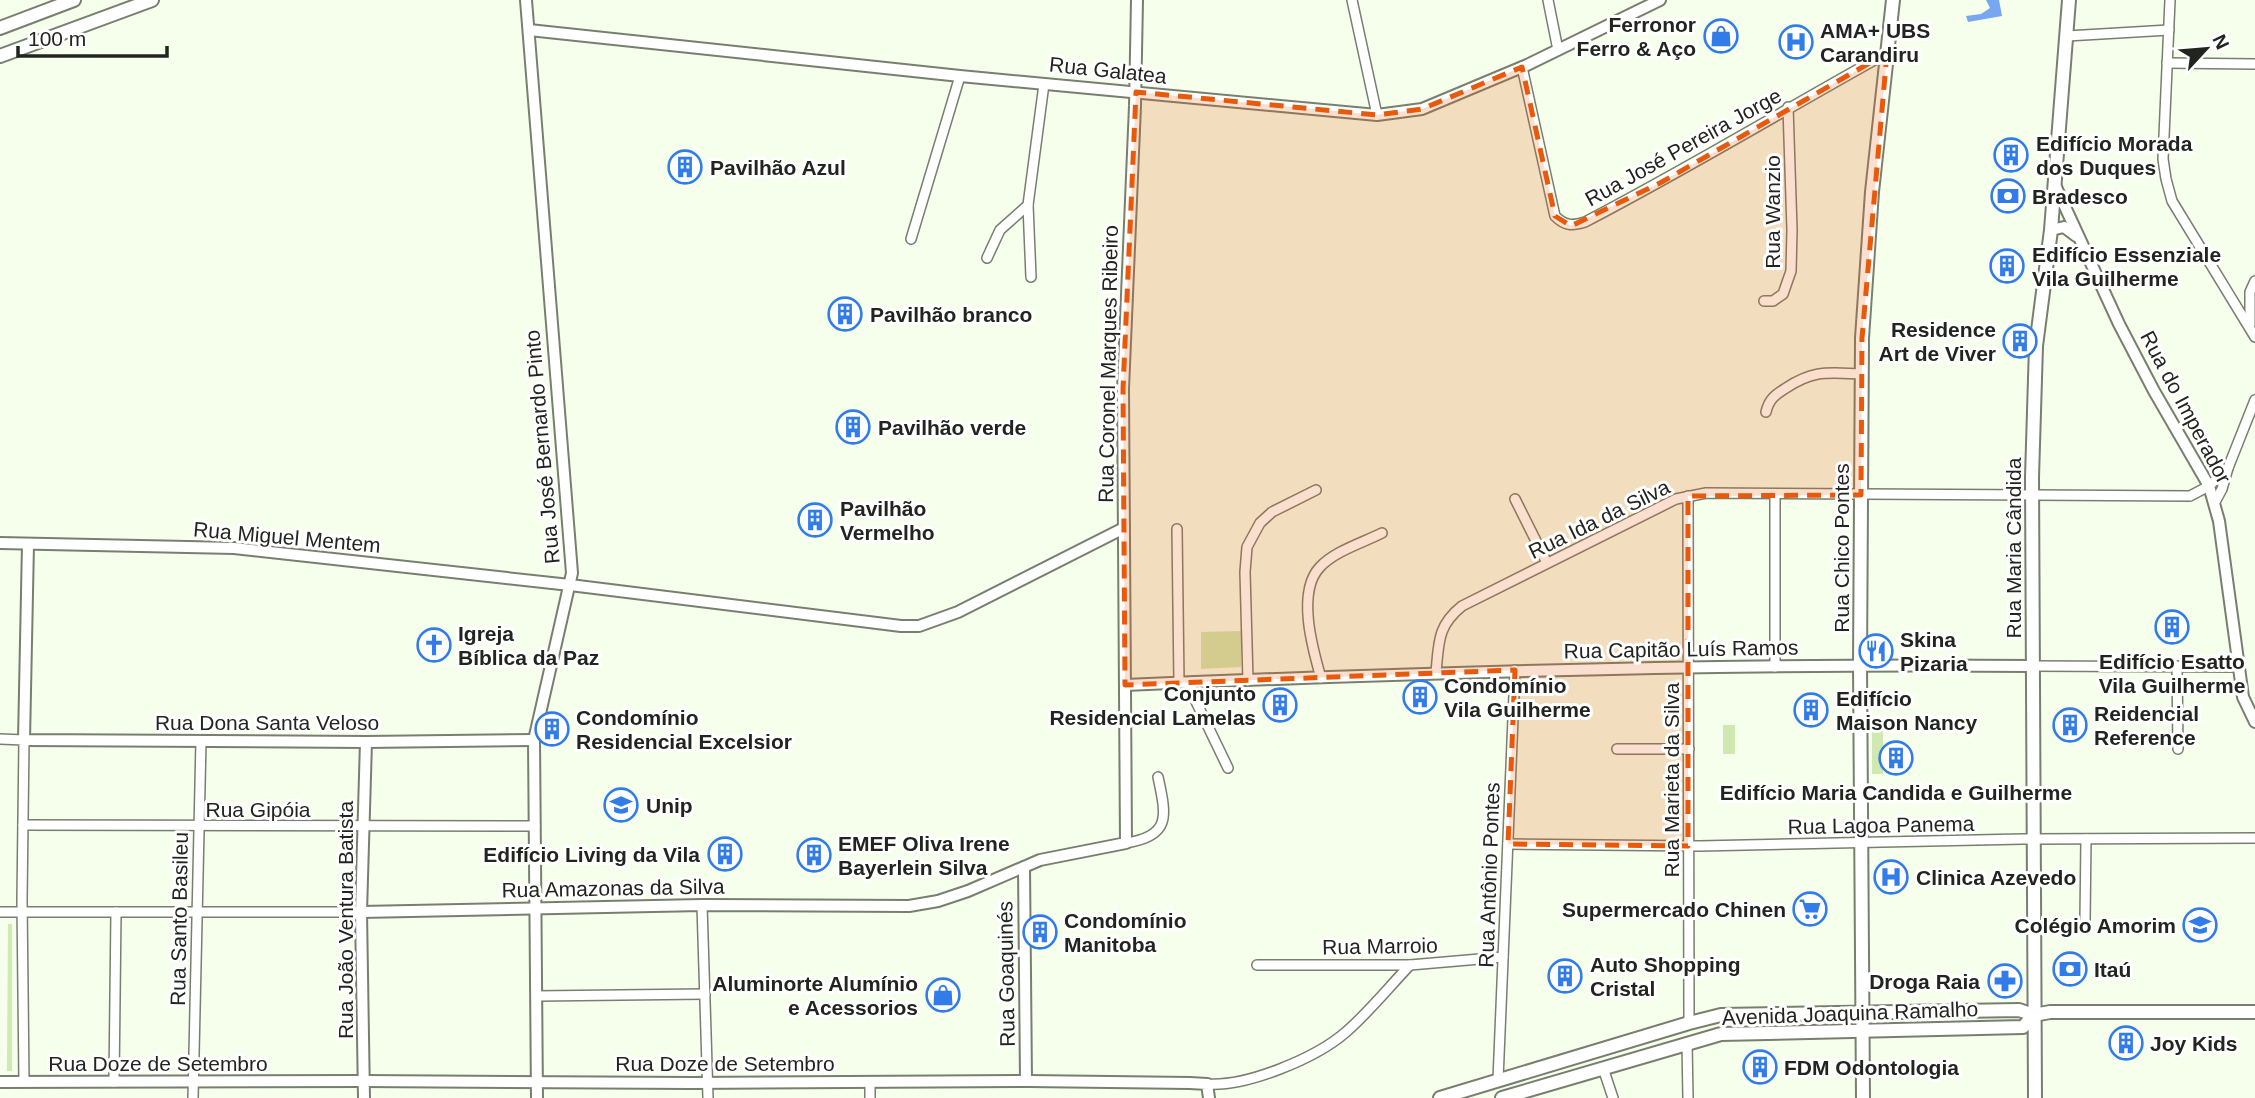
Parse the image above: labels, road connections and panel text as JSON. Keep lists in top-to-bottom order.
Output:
{
  "streets": {
    "main road": ["Rua Chico Pontes", "Rua Maria Cândida", "Avenida Joaquina Ramalho"],
    "street": [
      "Rua Galatea",
      "Rua José Pereira Jorge",
      "Rua Wanzio",
      "Rua Coronel Marques Ribeiro",
      "Rua do Imperador",
      "Rua José Bernardo Pinto",
      "Rua Ida da Silva",
      "Rua Miguel Mentem",
      "Rua Capitão Luís Ramos",
      "Rua Dona Santa Veloso",
      "Rua Marieta da Silva",
      "Rua Gipóia",
      "Rua Lagoa Panema",
      "Rua Antônio Pontes",
      "Rua Amazonas da Silva",
      "Rua Santo Basileu",
      "Rua João Ventura Batista",
      "Rua Marroio",
      "Rua Goaquinés",
      "Rua Doze de Setembro"
    ]
  },
  "crossings": [
    ["Rua Galatea", "Rua José Pereira Jorge"],
    ["Rua Galatea", "Rua Coronel Marques Ribeiro"],
    ["Rua Galatea", "Rua José Bernardo Pinto"],
    ["Rua José Pereira Jorge", "Rua Wanzio"],
    ["Rua José Pereira Jorge", "Rua Chico Pontes"],
    ["Rua Coronel Marques Ribeiro", "Rua José Bernardo Pinto"],
    ["Rua Coronel Marques Ribeiro", "Rua Miguel Mentem"],
    ["Rua do Imperador", "Rua Ida da Silva"],
    ["Rua do Imperador", "Rua Maria Cândida"],
    ["Rua do Imperador", "Rua Capitão Luís Ramos"],
    ["Rua José Bernardo Pinto", "Rua Miguel Mentem"],
    ["Rua José Bernardo Pinto", "Rua Dona Santa Veloso"],
    ["Rua José Bernardo Pinto", "Rua Gipóia"],
    ["Rua José Bernardo Pinto", "Rua Amazonas da Silva"],
    ["Rua José Bernardo Pinto", "Rua Doze de Setembro"],
    ["Rua Ida da Silva", "Rua Chico Pontes"],
    ["Rua Ida da Silva", "Rua Maria Cândida"],
    ["Rua Ida da Silva", "Rua Capitão Luís Ramos"],
    ["Rua Ida da Silva", "Rua Marieta da Silva"],
    ["Rua Chico Pontes", "Rua Capitão Luís Ramos"],
    ["Rua Chico Pontes", "Rua Lagoa Panema"],
    ["Rua Chico Pontes", "Avenida Joaquina Ramalho"],
    ["Rua Maria Cândida", "Rua Capitão Luís Ramos"],
    ["Rua Maria Cândida", "Rua Lagoa Panema"],
    ["Rua Maria Cândida", "Avenida Joaquina Ramalho"],
    ["Rua Capitão Luís Ramos", "Rua Marieta da Silva"],
    ["Rua Capitão Luís Ramos", "Rua Antônio Pontes"],
    ["Rua Dona Santa Veloso", "Rua Santo Basileu"],
    ["Rua Dona Santa Veloso", "Rua João Ventura Batista"],
    ["Rua Marieta da Silva", "Rua Lagoa Panema"],
    ["Rua Marieta da Silva", "Avenida Joaquina Ramalho"],
    ["Rua Gipóia", "Rua Santo Basileu"],
    ["Rua Gipóia", "Rua João Ventura Batista"],
    ["Rua Lagoa Panema", "Rua Antônio Pontes"],
    ["Rua Antônio Pontes", "Rua Marroio"],
    ["Rua Antônio Pontes", "Avenida Joaquina Ramalho"],
    ["Rua Amazonas da Silva", "Rua Santo Basileu"],
    ["Rua Amazonas da Silva", "Rua João Ventura Batista"],
    ["Rua Amazonas da Silva", "Rua Goaquinés"],
    ["Rua Santo Basileu", "Rua Doze de Setembro"],
    ["Rua João Ventura Batista", "Rua Doze de Setembro"],
    ["Rua Marroio", "Rua Doze de Setembro"],
    ["Rua Goaquinés", "Rua Doze de Setembro"]
  ],
  "places": {
    "shop": ["Ferronor Ferro & Aço", "Aluminorte Alumínio e Acessorios"],
    "hospital": ["AMA+ UBS Carandiru", "Clinica Azevedo"],
    "building": [
      "Edifício Morada dos Duques",
      "Pavilhão Azul",
      "Edifício Essenziale Vila Guilherme",
      "Pavilhão branco",
      "Residence Art de Viver",
      "Pavilhão verde",
      "Pavilhão Vermelho",
      "Edifício Esatto Vila Guilherme",
      "Condomínio Vila Guilherme",
      "Conjunto Residencial Lamelas",
      "Edifício Maison Nancy",
      "Reidencial Reference",
      "Condomínio Residencial Excelsior",
      "Edifício Maria Candida e Guilherme",
      "Edifício Living da Vila",
      "EMEF Oliva Irene Bayerlein Silva",
      "Condomínio Manitoba",
      "Auto Shopping Cristal",
      "Joy Kids",
      "FDM Odontologia"
    ],
    "bank": ["Bradesco", "Itaú"],
    "church": ["Igreja Bíblica da Paz"],
    "restaurant": ["Skina Pizaria"],
    "school or university": ["Unip", "Colégio Amorim"],
    "supermarket": ["Supermercado Chinen"],
    "pharmacy": ["Droga Raia"]
  },
  "scale_bar": "100 m",
  "north": "top right"
}
